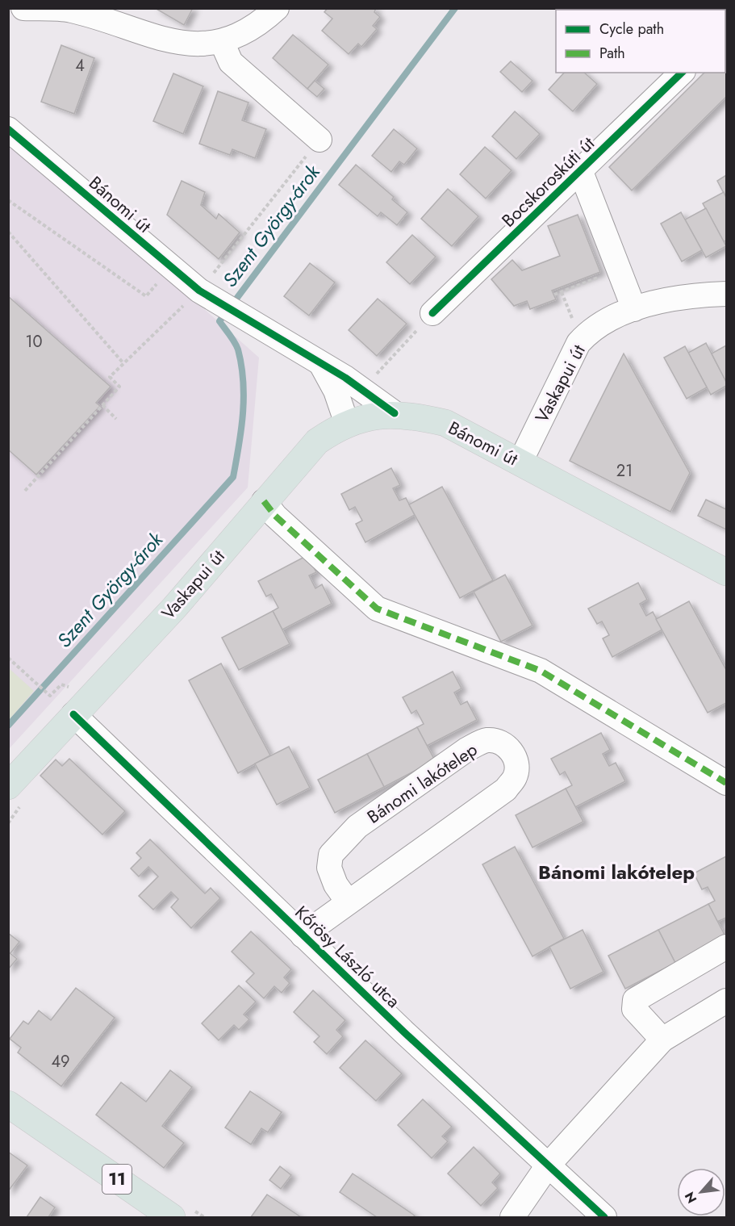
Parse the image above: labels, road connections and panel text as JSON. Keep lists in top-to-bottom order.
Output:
{
  "streets": {
    "main road": ["Bánomi út", "Vaskapui út", "11"],
    "street": ["Bocskoroskúti út", "Bánomi lakótelep", "Kőrösy László utca"]
  },
  "crossings": [
    ["Bánomi út", "Vaskapui út"],
    ["Vaskapui út", "Kőrösy László utca"],
    ["Bánomi lakótelep", "Kőrösy László utca"]
  ],
  "districts": ["Bánomi lakótelep"],
  "water": ["Szent György-árok"],
  "house_numbers": [
    "4",
    "10",
    "21",
    "49"
  ],
  "legend": ["Cycle path", "Path"],
  "north": "bottom left"
}
